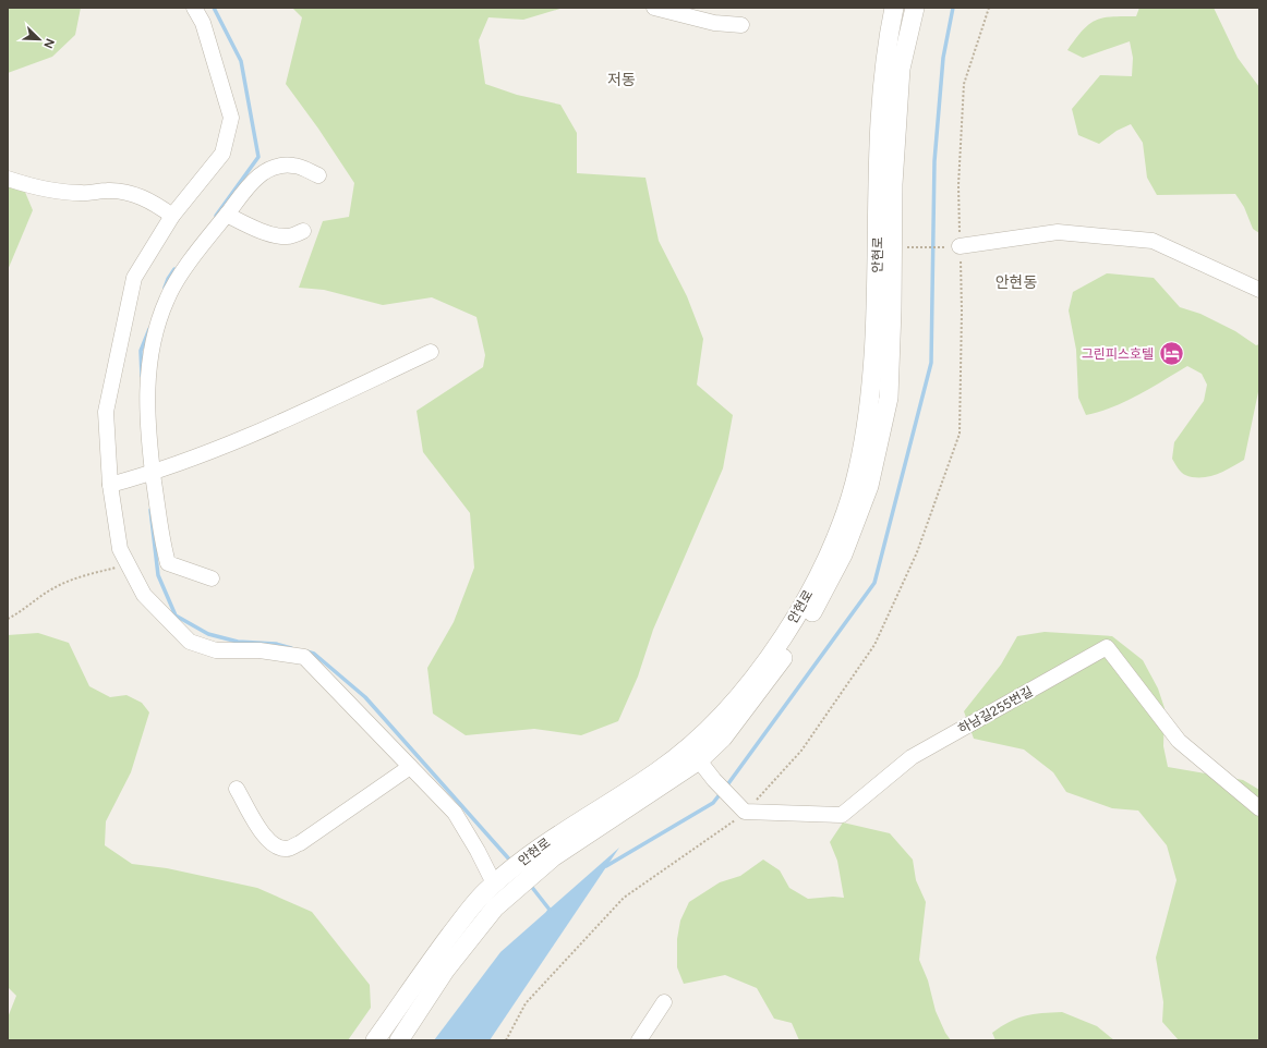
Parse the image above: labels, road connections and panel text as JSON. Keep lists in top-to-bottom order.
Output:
{
  "streets": {
    "street": ["안현로", "하남길255번길"]
  },
  "crossings": [
    ["안현로", "하남길255번길"]
  ],
  "districts": ["저동", "안현동"],
  "places": {
    "hotel": ["그린피스호텔"]
  },
  "north": "bottom right"
}
